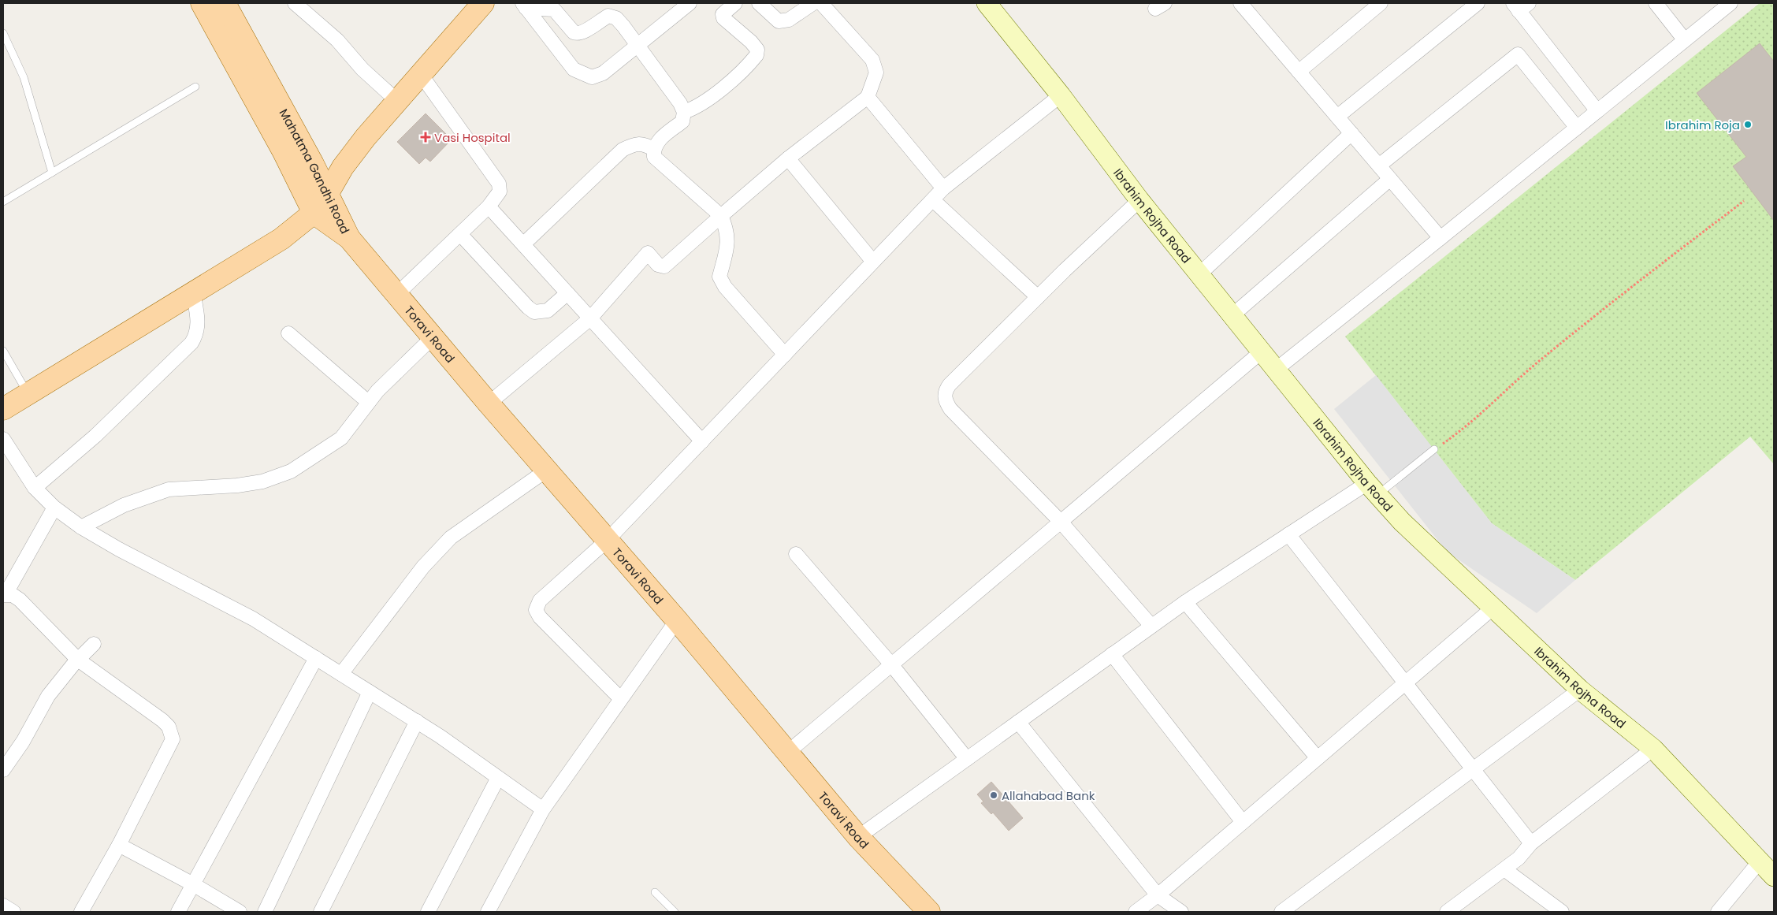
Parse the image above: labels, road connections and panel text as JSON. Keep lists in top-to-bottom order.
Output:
{
  "streets": {
    "main road": ["Mahatma Gandhi Road", "Toravi Road"],
    "street": ["Ibrahim Rojha Road"]
  },
  "crossings": [
    ["Mahatma Gandhi Road", "Toravi Road"]
  ],
  "places": {
    "other": ["Ibrahim Roja", "Allahabad Bank"],
    "health": ["Vasi Hospital"]
  }
}
